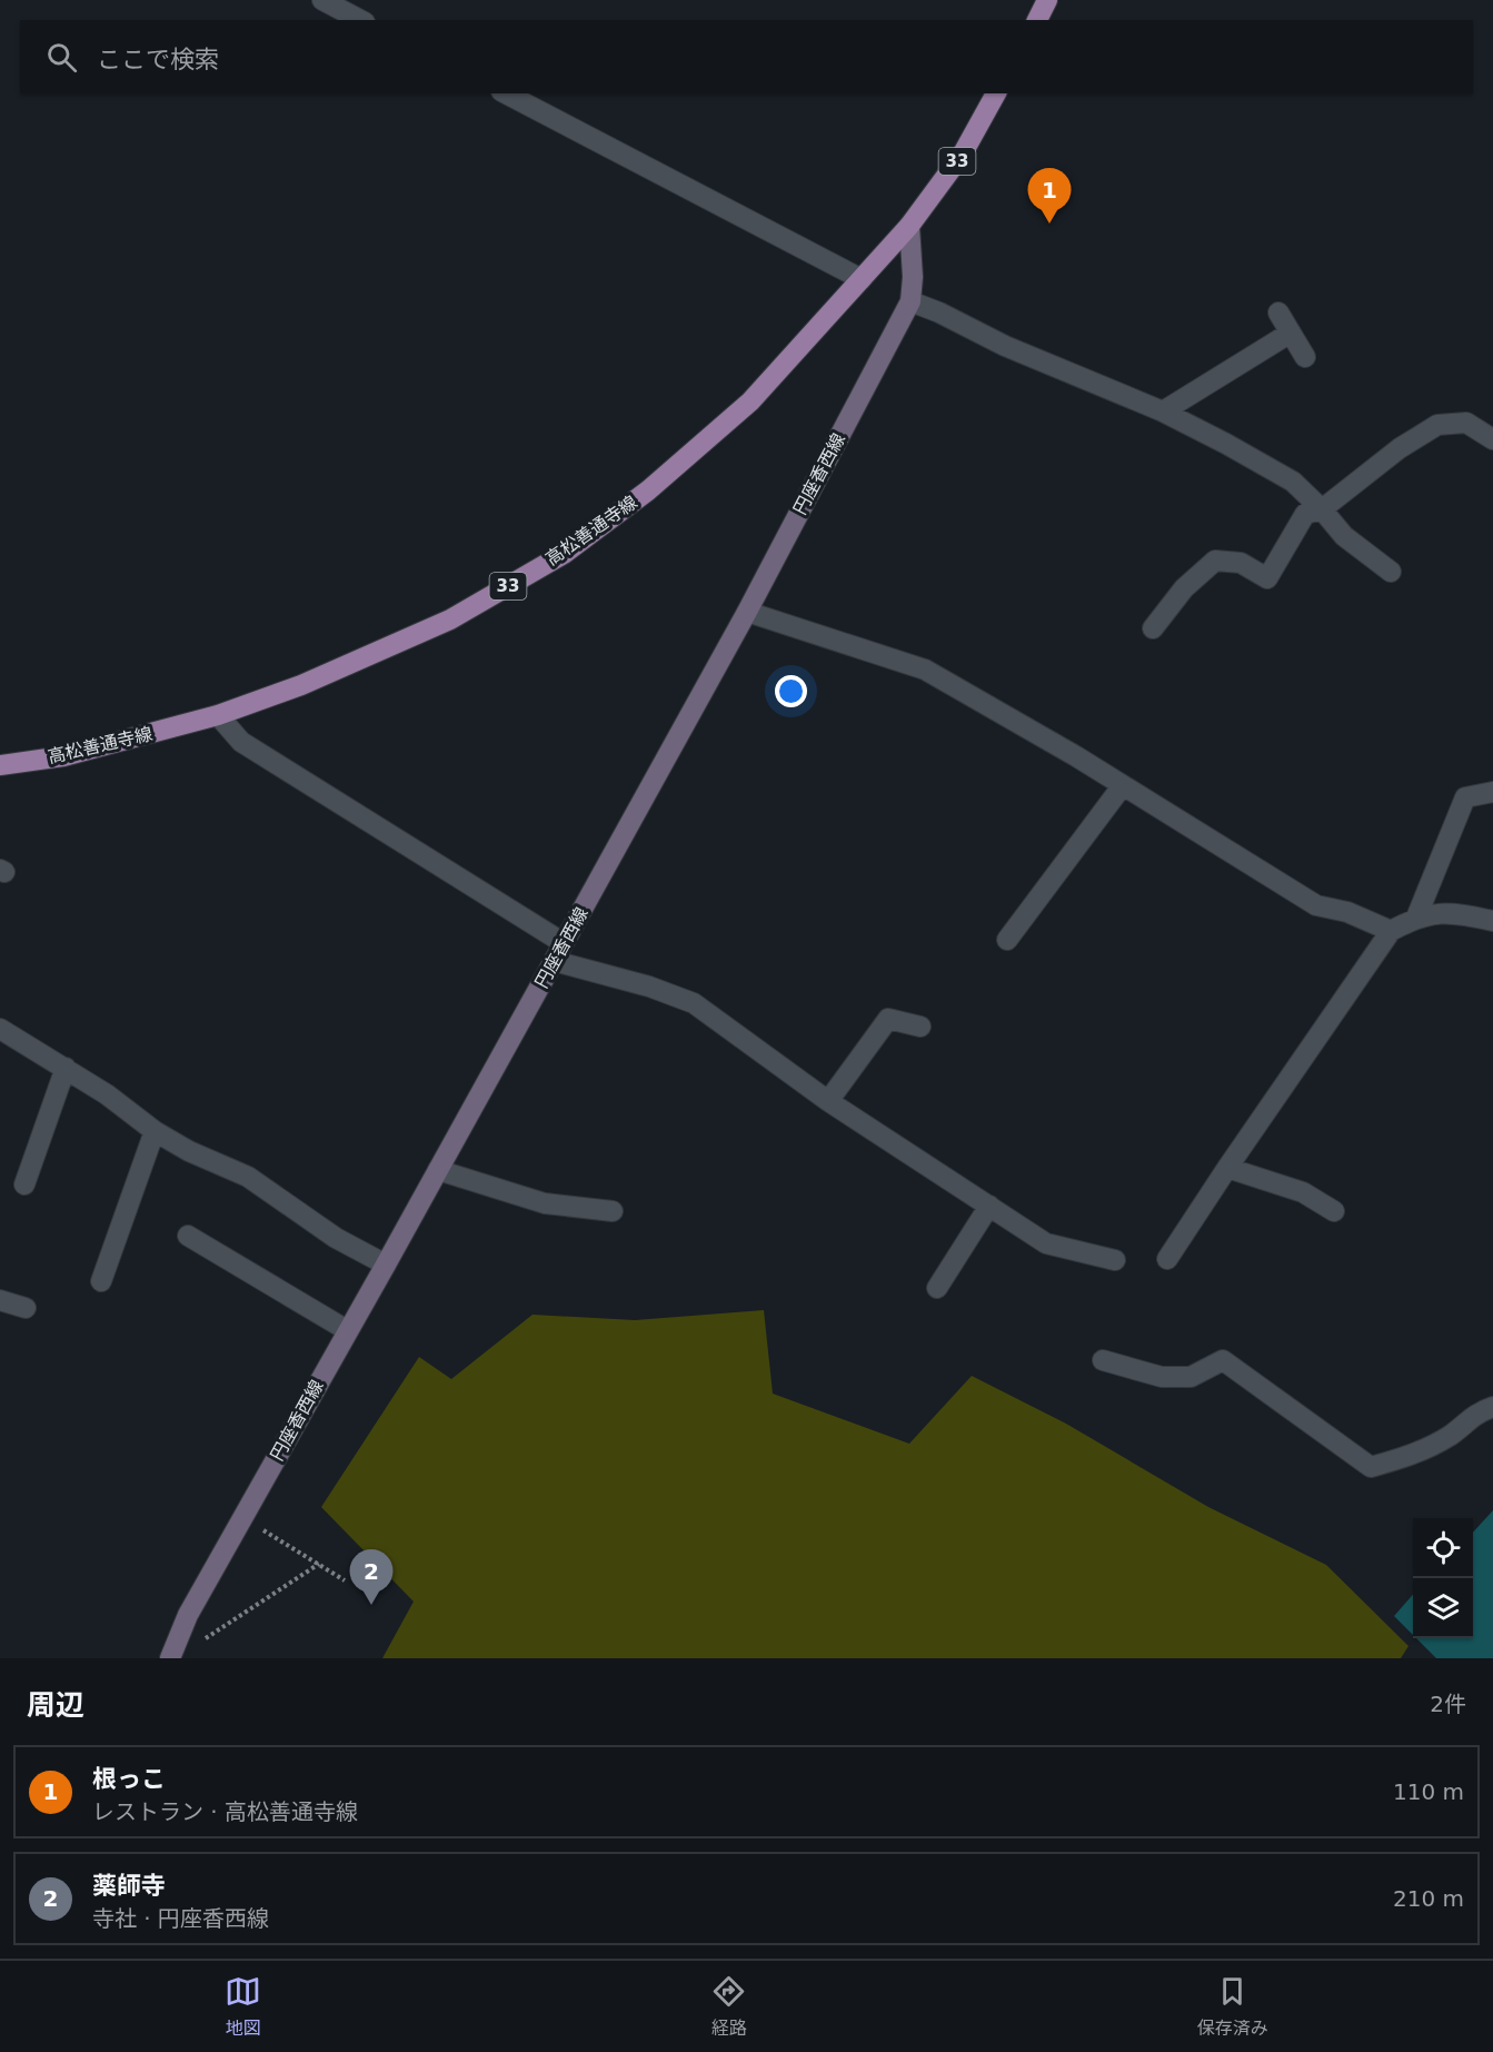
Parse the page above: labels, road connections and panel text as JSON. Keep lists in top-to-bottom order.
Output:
{
  "streets": {
    "main road": ["33", "円座香西線", "高松善通寺線"]
  },
  "crossings": [
    ["円座香西線", "高松善通寺線"]
  ],
  "page": {
    "search": "ここで検索",
    "pins": ["1", "2"],
    "heading": ["周辺", "2件"],
    "list": [
      {
        "mark": "1",
        "name": "根っこ",
        "note": "レストラン · 高松善通寺線",
        "value": "110 m"
      },
      {
        "mark": "2",
        "name": "薬師寺",
        "note": "寺社 · 円座香西線",
        "value": "210 m"
      }
    ],
    "nav": ["地図", "経路", "保存済み"]
  }
}
